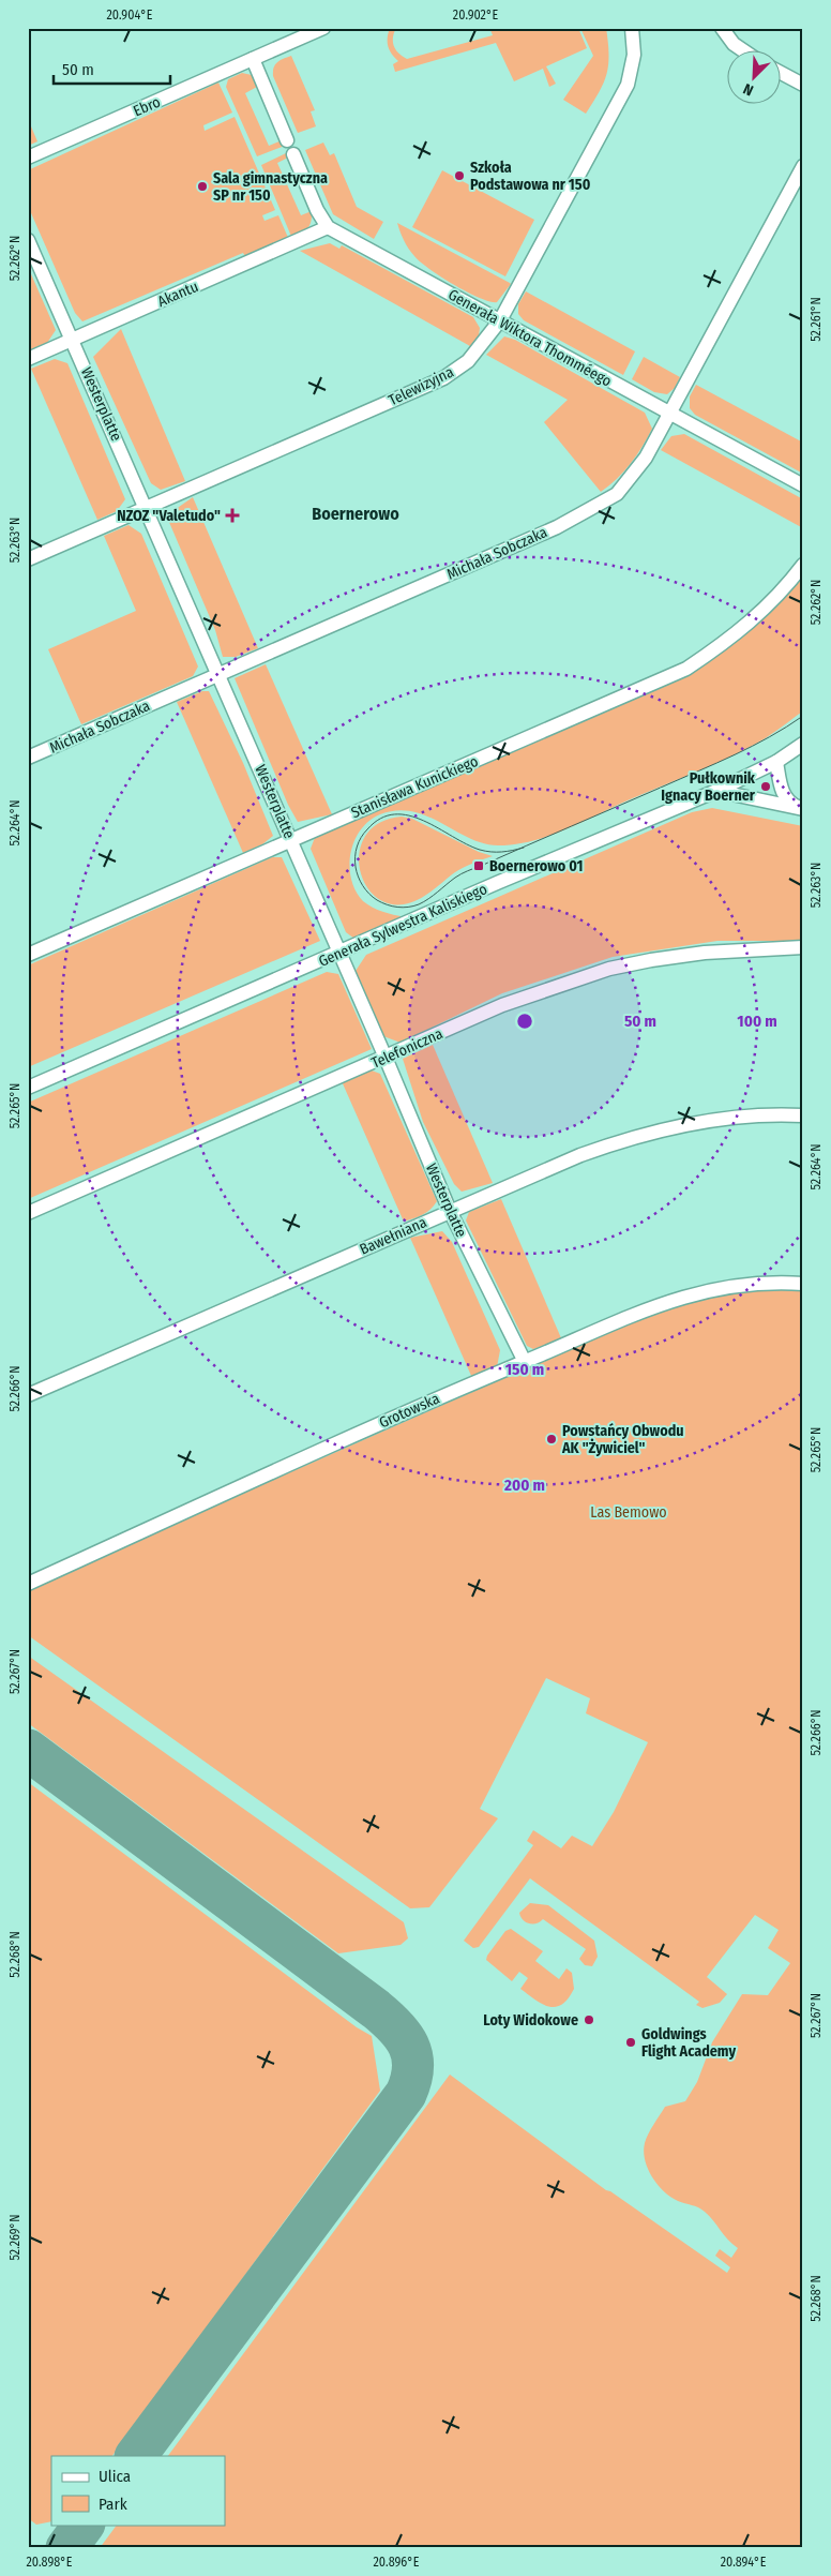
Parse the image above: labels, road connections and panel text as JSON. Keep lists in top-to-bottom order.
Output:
{
  "streets": {
    "street": [
      "Ebro",
      "Akantu",
      "Generała Wiktora Thomméego",
      "Telewizyjna",
      "Westerplatte",
      "Michała Sobczaka",
      "Stanisława Kunickiego",
      "Generała Sylwestra Kaliskiego",
      "Telefoniczna",
      "Bawełniana",
      "Grotowska"
    ]
  },
  "crossings": [
    ["Akantu", "Generała Wiktora Thomméego"],
    ["Akantu", "Westerplatte"],
    ["Generała Wiktora Thomméego", "Telewizyjna"],
    ["Generała Wiktora Thomméego", "Michała Sobczaka"],
    ["Telewizyjna", "Westerplatte"],
    ["Westerplatte", "Michała Sobczaka"],
    ["Westerplatte", "Stanisława Kunickiego"],
    ["Westerplatte", "Generała Sylwestra Kaliskiego"],
    ["Westerplatte", "Telefoniczna"],
    ["Westerplatte", "Bawełniana"],
    ["Westerplatte", "Grotowska"]
  ],
  "districts": ["Boernerowo"],
  "parks": ["Las Bemowo"],
  "places": {
    "other": [
      "Szkoła Podstawowa nr 150",
      "Sala gimnastyczna SP nr 150",
      "Pułkownik Ignacy Boerner",
      "Powstańcy Obwodu AK \"Żywiciel\"",
      "Loty Widokowe",
      "Goldwings Flight Academy"
    ],
    "health": ["NZOZ \"Valetudo\""],
    "transit": ["Boernerowo 01"]
  },
  "legend": ["Ulica", "Park"],
  "scale_bar": "50 m",
  "north": "bottom left",
  "coordinates": [
    "20.904°E",
    "20.902°E",
    "52.262°N",
    "52.261°N",
    "52.263°N",
    "52.264°N",
    "52.265°N",
    "52.266°N",
    "52.267°N",
    "52.268°N",
    "52.269°N",
    "20.898°E",
    "20.896°E",
    "20.894°E"
  ],
  "rings": [
    "50 m",
    "100 m",
    "150 m",
    "200 m"
  ]
}
